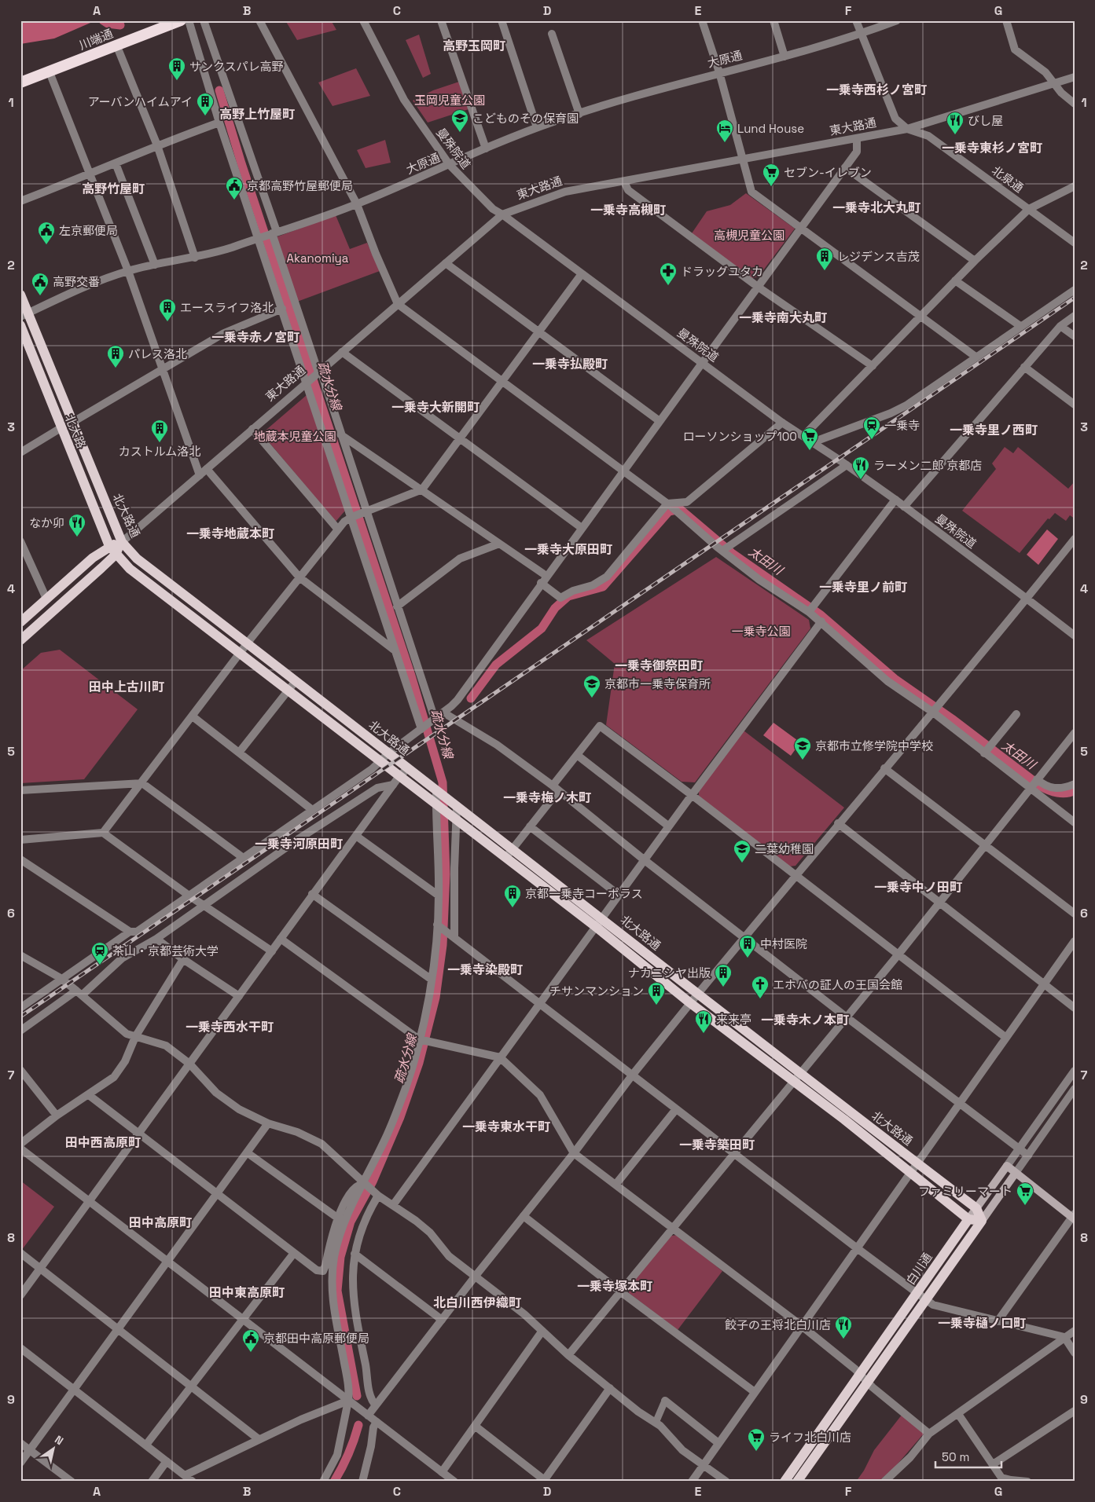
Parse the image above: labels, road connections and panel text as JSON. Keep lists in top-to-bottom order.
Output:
{
  "streets": {
    "highway": ["川端通"],
    "main road": [
      "東大路通",
      "北大路",
      "北大路通",
      "白川通"
    ],
    "street": ["大原通", "曼殊院道", "北泉通"]
  },
  "crossings": [
    ["大原通", "曼殊院道"],
    ["大原通", "北泉通"],
    ["大原通", "北大路通"],
    ["東大路通", "曼殊院道"],
    ["東大路通", "北泉通"],
    ["東大路通", "北大路"],
    ["東大路通", "北大路通"],
    ["北大路", "北大路通"],
    ["北大路通", "白川通"]
  ],
  "districts": [
    "高野玉岡町",
    "一乗寺西杉ノ宮町",
    "高野上竹屋町",
    "一乗寺東杉ノ宮町",
    "高野竹屋町",
    "一乗寺北大丸町",
    "一乗寺高槻町",
    "一乗寺南大丸町",
    "一乗寺赤ノ宮町",
    "一乗寺払殿町",
    "一乗寺大新開町",
    "一乗寺里ノ西町",
    "一乗寺地蔵本町",
    "一乗寺大原田町",
    "一乗寺里ノ前町",
    "一乗寺御祭田町",
    "田中上古川町",
    "一乗寺梅ノ木町",
    "一乗寺河原田町",
    "一乗寺中ノ田町",
    "一乗寺染殿町",
    "一乗寺木ノ本町",
    "一乗寺西水干町",
    "一乗寺東水干町",
    "田中西高原町",
    "一乗寺築田町",
    "田中高原町",
    "一乗寺塚本町",
    "田中東高原町",
    "北白川西伊織町",
    "一乗寺樋ノ口町"
  ],
  "water": ["疏水分線", "太田川"],
  "parks": [
    "玉岡児童公園",
    "高槻児童公園",
    "Akanomiya",
    "地蔵本児童公園",
    "一乗寺公園"
  ],
  "places": {
    "building": [
      "サンクスパレ高野",
      "アーバンハイムアイ",
      "レジデンス吉茂",
      "エースライフ洛北",
      "パレス洛北",
      "カストルム洛北",
      "京都一乗寺コーポラス",
      "中村医院",
      "ナカニシヤ出版",
      "チサンマンション"
    ],
    "school or university": [
      "こどものその保育園",
      "京都市一乗寺保育所",
      "京都市立修学院中学校",
      "二葉幼稚園"
    ],
    "restaurant": [
      "びし屋",
      "ラーメン二郎 京都店",
      "なか卯",
      "来来亭",
      "餃子の王将北白川店"
    ],
    "hotel": ["Lund House"],
    "supermarket": [
      "セブン-イレブン",
      "ローソンショップ100",
      "ファミリーマート",
      "ライフ北白川店"
    ],
    "public building": [
      "京都高野竹屋郵便局",
      "左京郵便局",
      "高野交番",
      "京都田中高原郵便局"
    ],
    "pharmacy": ["ドラッグユタカ"],
    "station": ["一乗寺", "茶山・京都芸術大学"],
    "church": ["エホバの証人の王国会館"]
  },
  "scale_bar": "50 m",
  "north": "top right",
  "grid": {
    "columns": [
      "A",
      "B",
      "C",
      "D",
      "E",
      "F",
      "G"
    ],
    "rows": [
      "1",
      "2",
      "3",
      "4",
      "5",
      "6",
      "7",
      "8",
      "9"
    ]
  }
}
